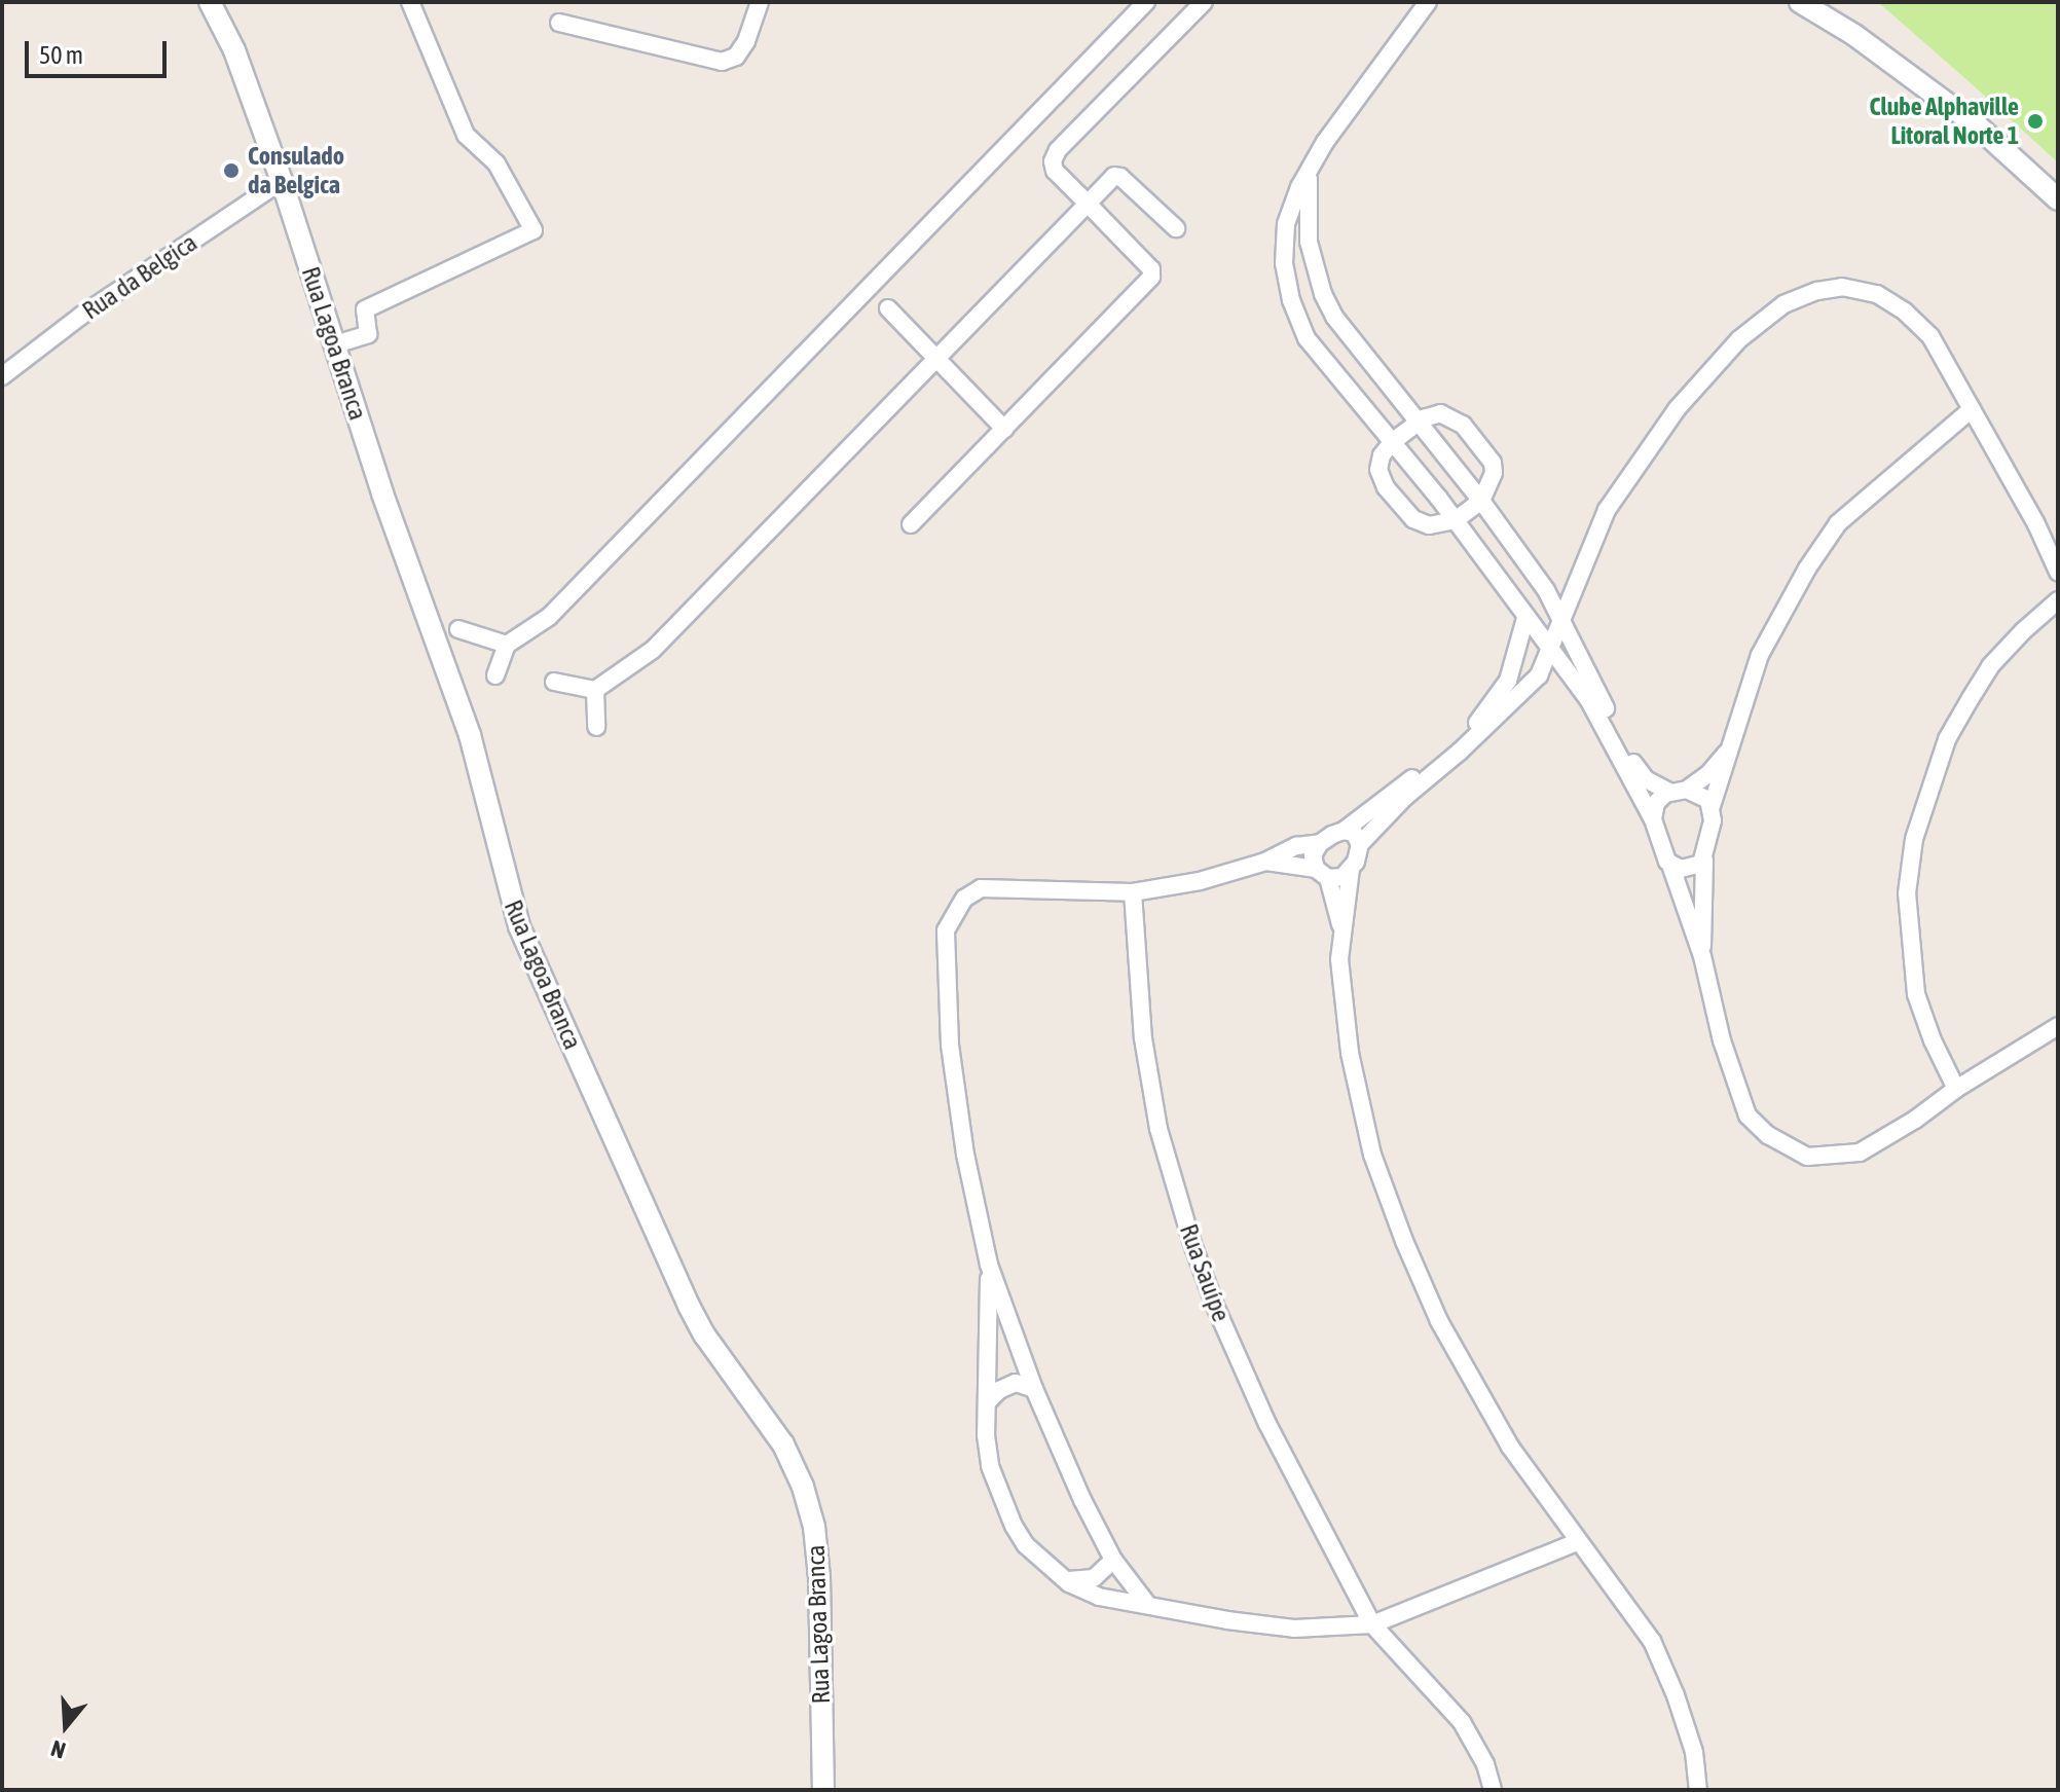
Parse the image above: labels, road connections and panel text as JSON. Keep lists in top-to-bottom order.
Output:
{
  "streets": {
    "street": ["Rua da Belgica", "Rua Lagoa Branca", "Rua Sauípe"]
  },
  "crossings": [
    ["Rua da Belgica", "Rua Lagoa Branca"]
  ],
  "places": ["Clube Alphaville Litoral Norte 1", "Consulado da Belgica"],
  "scale_bar": "50 m",
  "north": "bottom"
}
